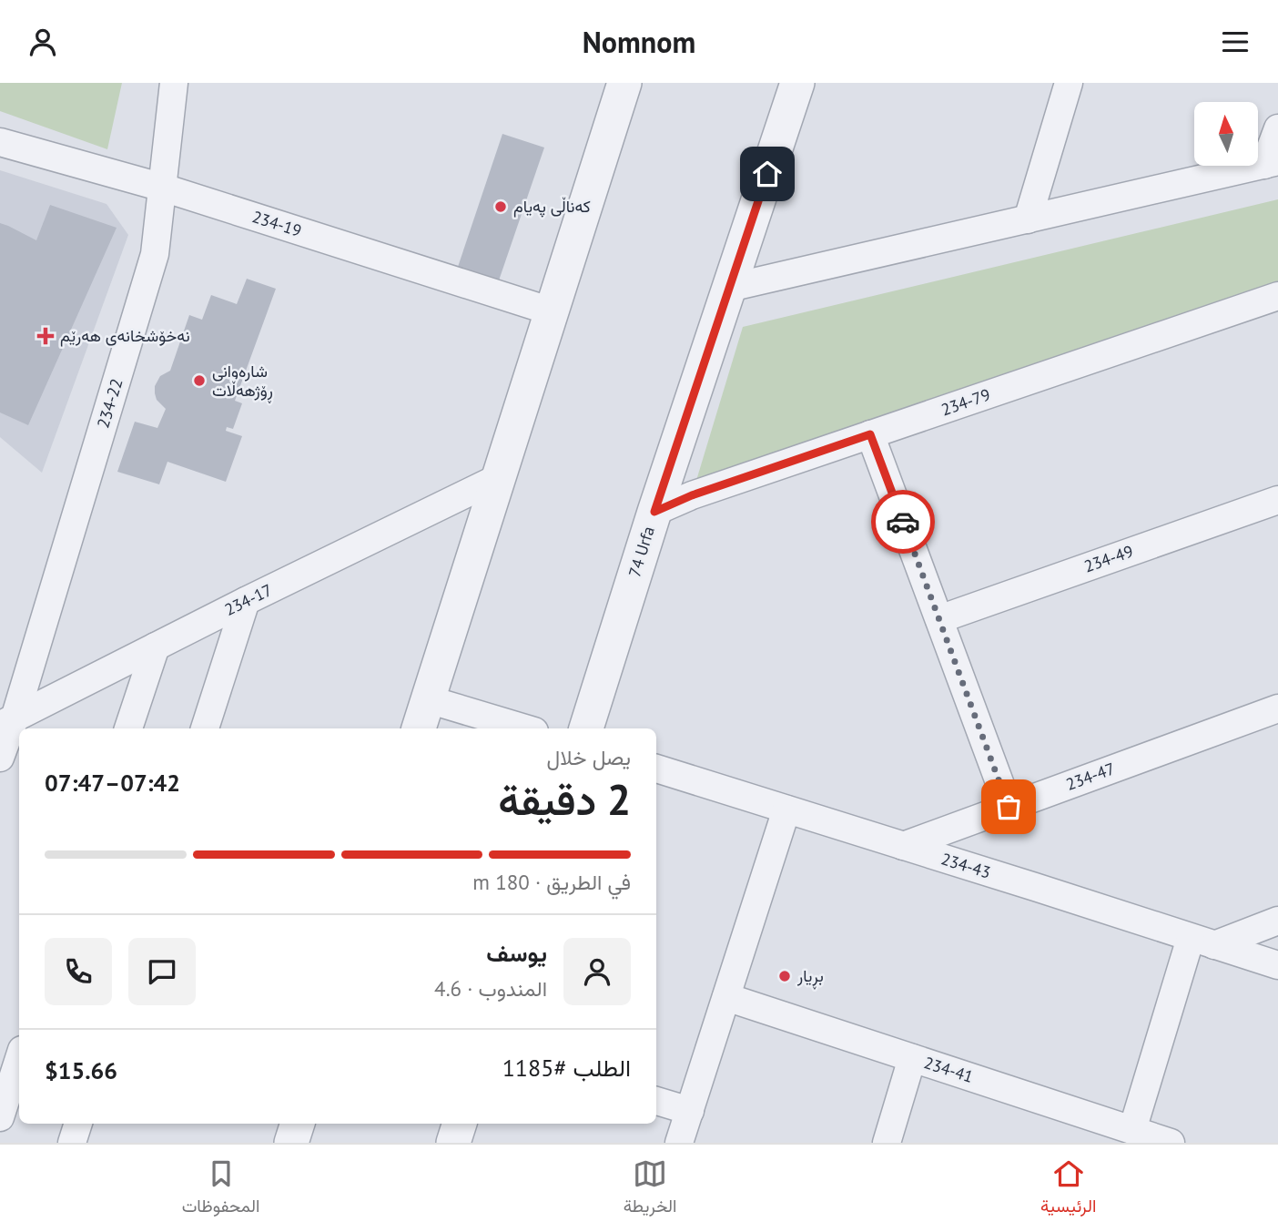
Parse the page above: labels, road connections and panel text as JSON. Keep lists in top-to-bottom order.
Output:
{
  "streets": {
    "street": [
      "234-19",
      "234-79",
      "234-22",
      "74 Urfa",
      "234-49",
      "234-17",
      "234-47",
      "234-43",
      "234-41"
    ]
  },
  "crossings": [
    ["234-19", "234-22"],
    ["234-79", "74 Urfa"],
    ["234-22", "234-17"],
    ["234-47", "234-43"]
  ],
  "places": {
    "other": ["کەناڵی پەیام", "شارەوانی ڕۆژهەڵات", "بڕیار"],
    "health": ["نەخۆشخانەی هەرێم"]
  },
  "north": "top",
  "page": {
    "header": "Nomnom",
    "heading": ["2 دقيقة", "يصل خلال", "07:42–07:47"],
    "panel": [
      "يوسف",
      "المندوب · 4.6",
      "الطلب #1185",
      "$15.66"
    ],
    "bar": "في الطريق · 180 m",
    "tabs": ["الرئيسية", "الخريطة", "المحفوظات"]
  }
}
